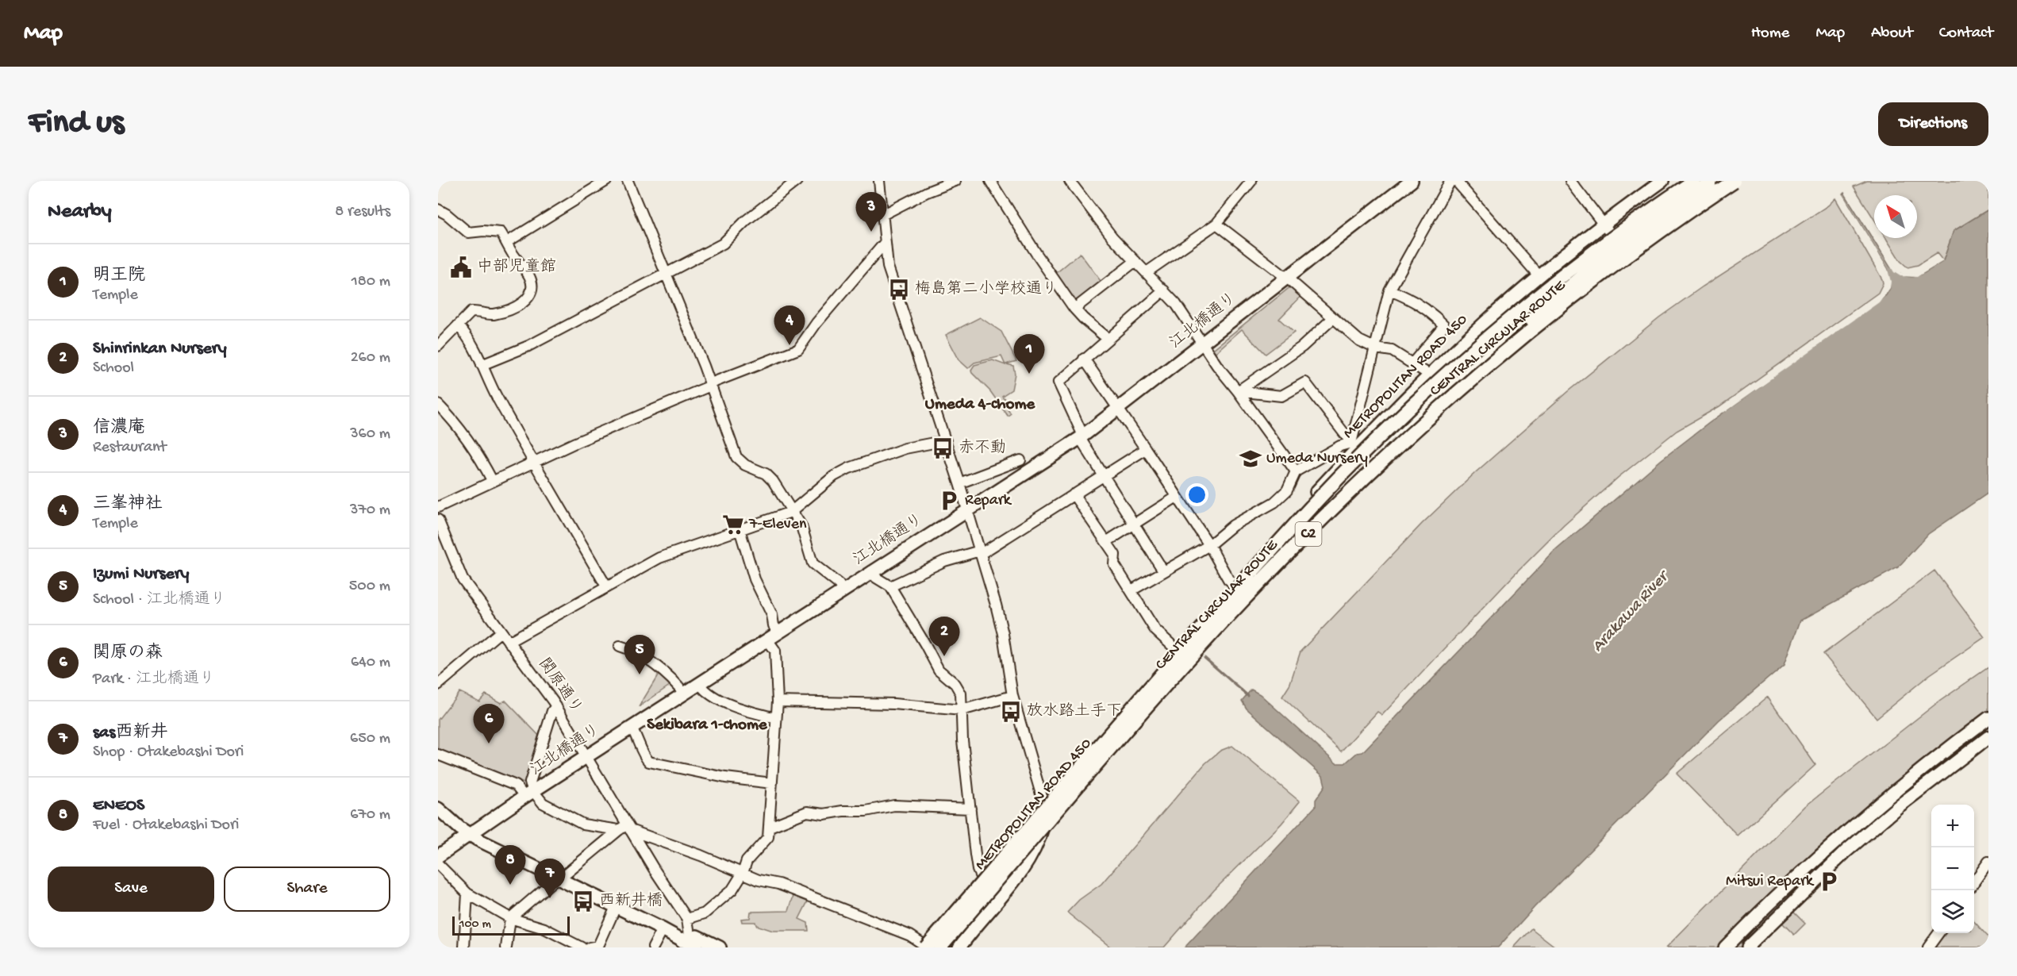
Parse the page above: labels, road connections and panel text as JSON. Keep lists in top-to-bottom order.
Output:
{
  "streets": {
    "highway": ["CENTRAL CIRCULAR ROUTE", "C2"],
    "main road": ["江北橋通り", "METROPOLITAN ROAD 450"],
    "street": ["関原通り"]
  },
  "crossings": [
    ["江北橋通り", "関原通り"],
    ["CENTRAL CIRCULAR ROUTE", "METROPOLITAN ROAD 450"]
  ],
  "districts": ["Umeda 4-chome", "Sekibara 1-chome"],
  "water": ["Arakawa River"],
  "places": {
    "public building": ["中部児童館"],
    "bus stop": [
      "梅島第二小学校通り",
      "赤不動",
      "放水路土手下",
      "西新井橋"
    ],
    "school or university": ["Umeda Nursery"],
    "parking": ["Repark", "Mitsui Repark"],
    "supermarket": ["7-Eleven"]
  },
  "scale_bar": "100 m",
  "north": "top left",
  "page": {
    "header": "Map",
    "nav": [
      "Home",
      "Map",
      "About",
      "Contact"
    ],
    "buttons": [
      "Directions",
      ["Save", "Share"]
    ],
    "title": "Find us",
    "heading": ["Nearby", "8 results"],
    "pins": [
      "3",
      "4",
      "1",
      "2",
      "5",
      "6",
      "8",
      "7"
    ],
    "list": [
      {
        "mark": "1",
        "name": "明王院",
        "note": "Temple",
        "value": "180 m"
      },
      {
        "mark": "2",
        "name": "Shinrinkan Nursery",
        "note": "School",
        "value": "260 m"
      },
      {
        "mark": "3",
        "name": "信濃庵",
        "note": "Restaurant",
        "value": "360 m"
      },
      {
        "mark": "4",
        "name": "三峯神社",
        "note": "Temple",
        "value": "370 m"
      },
      {
        "mark": "5",
        "name": "Izumi Nursery",
        "note": "School · 江北橋通り",
        "value": "500 m"
      },
      {
        "mark": "6",
        "name": "関原の森",
        "note": "Park · 江北橋通り",
        "value": "640 m"
      },
      {
        "mark": "7",
        "name": "sas西新井",
        "note": "Shop · Otakebashi Dori",
        "value": "650 m"
      },
      {
        "mark": "8",
        "name": "ENEOS",
        "note": "Fuel · Otakebashi Dori",
        "value": "670 m"
      }
    ],
    "map_buttons": ["+", "−"],
    "scale": "100 m"
  }
}
